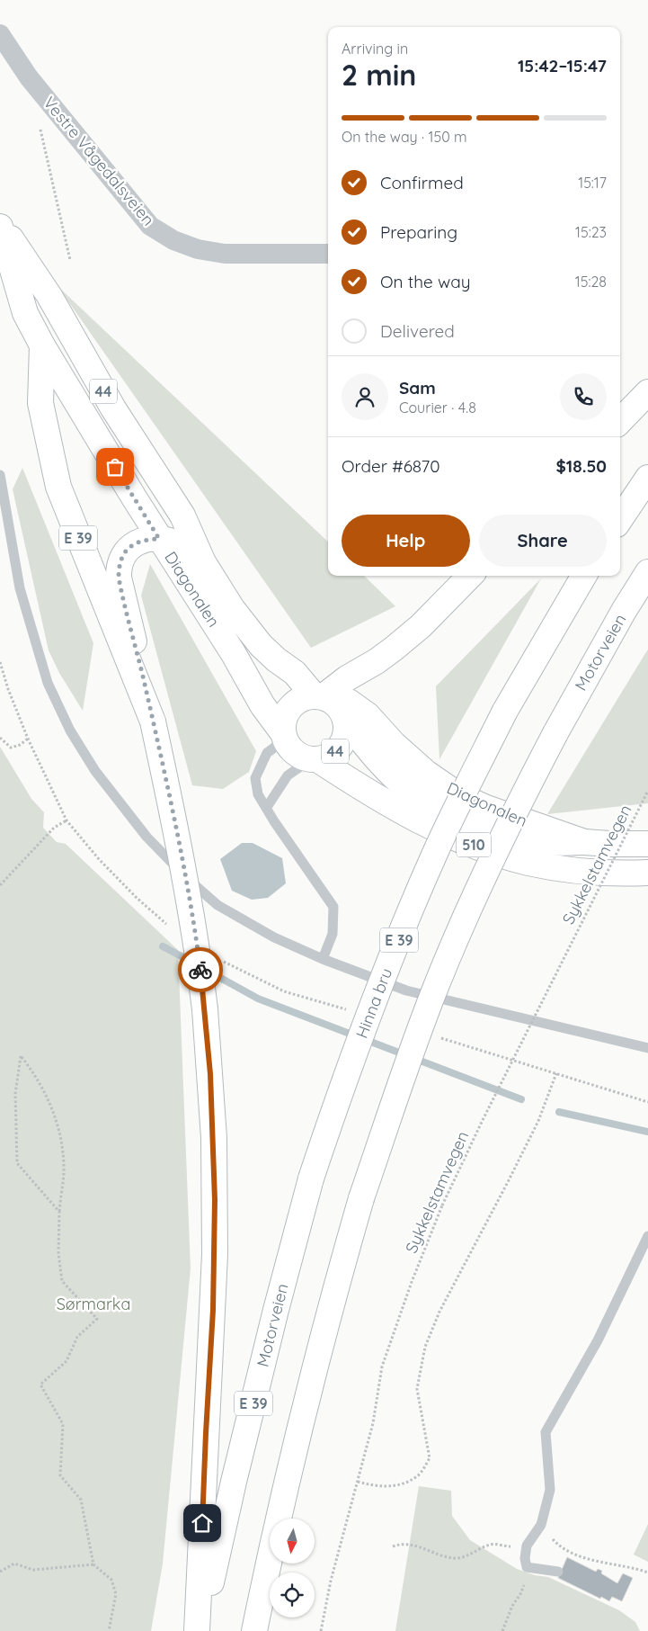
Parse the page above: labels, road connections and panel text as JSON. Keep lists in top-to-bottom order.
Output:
{
  "streets": {
    "main road": [
      "44",
      "E 39",
      "Diagonalen",
      "Motorveien",
      "510",
      "Hinna bru"
    ],
    "street": ["Vestre Vågedalsveien"],
    "path": ["Sykkelstamvegen"]
  },
  "crossings": [
    ["44", "Diagonalen"],
    ["44", "510"],
    ["E 39", "Diagonalen"],
    ["Diagonalen", "510"],
    ["Motorveien", "Hinna bru"]
  ],
  "parks": ["Sørmarka"],
  "north": "bottom",
  "page": {
    "heading": ["2 min", "Arriving in", "15:42–15:47"],
    "panel": [
      "Sam",
      "Courier · 4.8",
      "Order #6870",
      "$18.50"
    ],
    "bar": "On the way · 150 m",
    "list": [
      ["Confirmed", "15:17"],
      ["Preparing", "15:23"],
      ["On the way", "15:28"],
      "Delivered"
    ],
    "buttons": ["Help", "Share"]
  }
}
